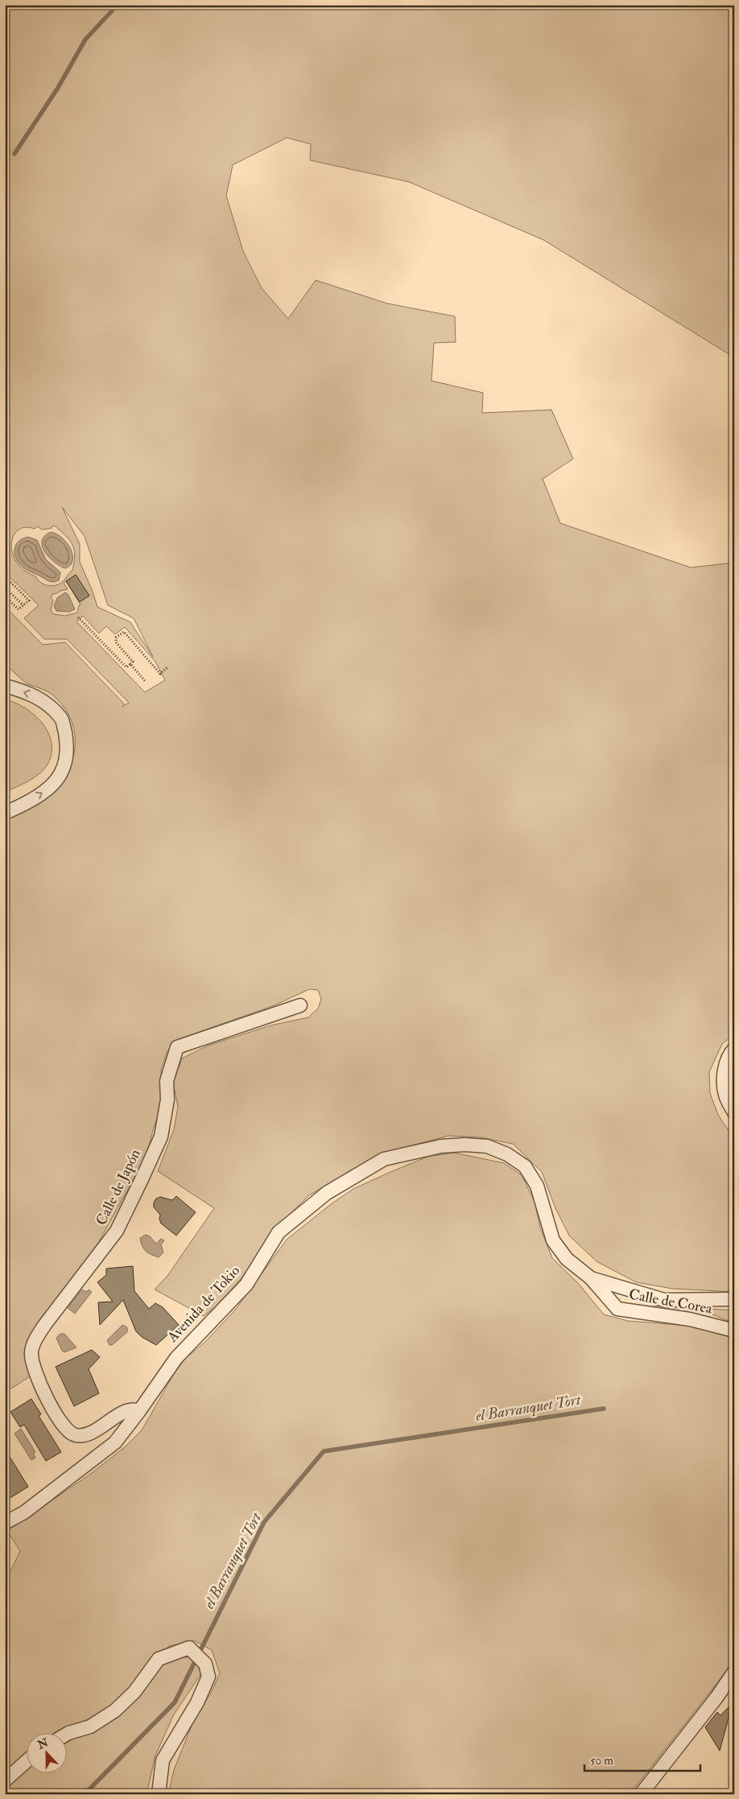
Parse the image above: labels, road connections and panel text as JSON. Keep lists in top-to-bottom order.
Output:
{
  "streets": {
    "street": ["Calle de Japón", "Calle de Corea", "Avenida de Tokio"]
  },
  "crossings": [
    ["Calle de Japón", "Avenida de Tokio"],
    ["Calle de Corea", "Avenida de Tokio"]
  ],
  "water": ["el Barranquet Tort"],
  "scale_bar": "50 m",
  "north": "top"
}
